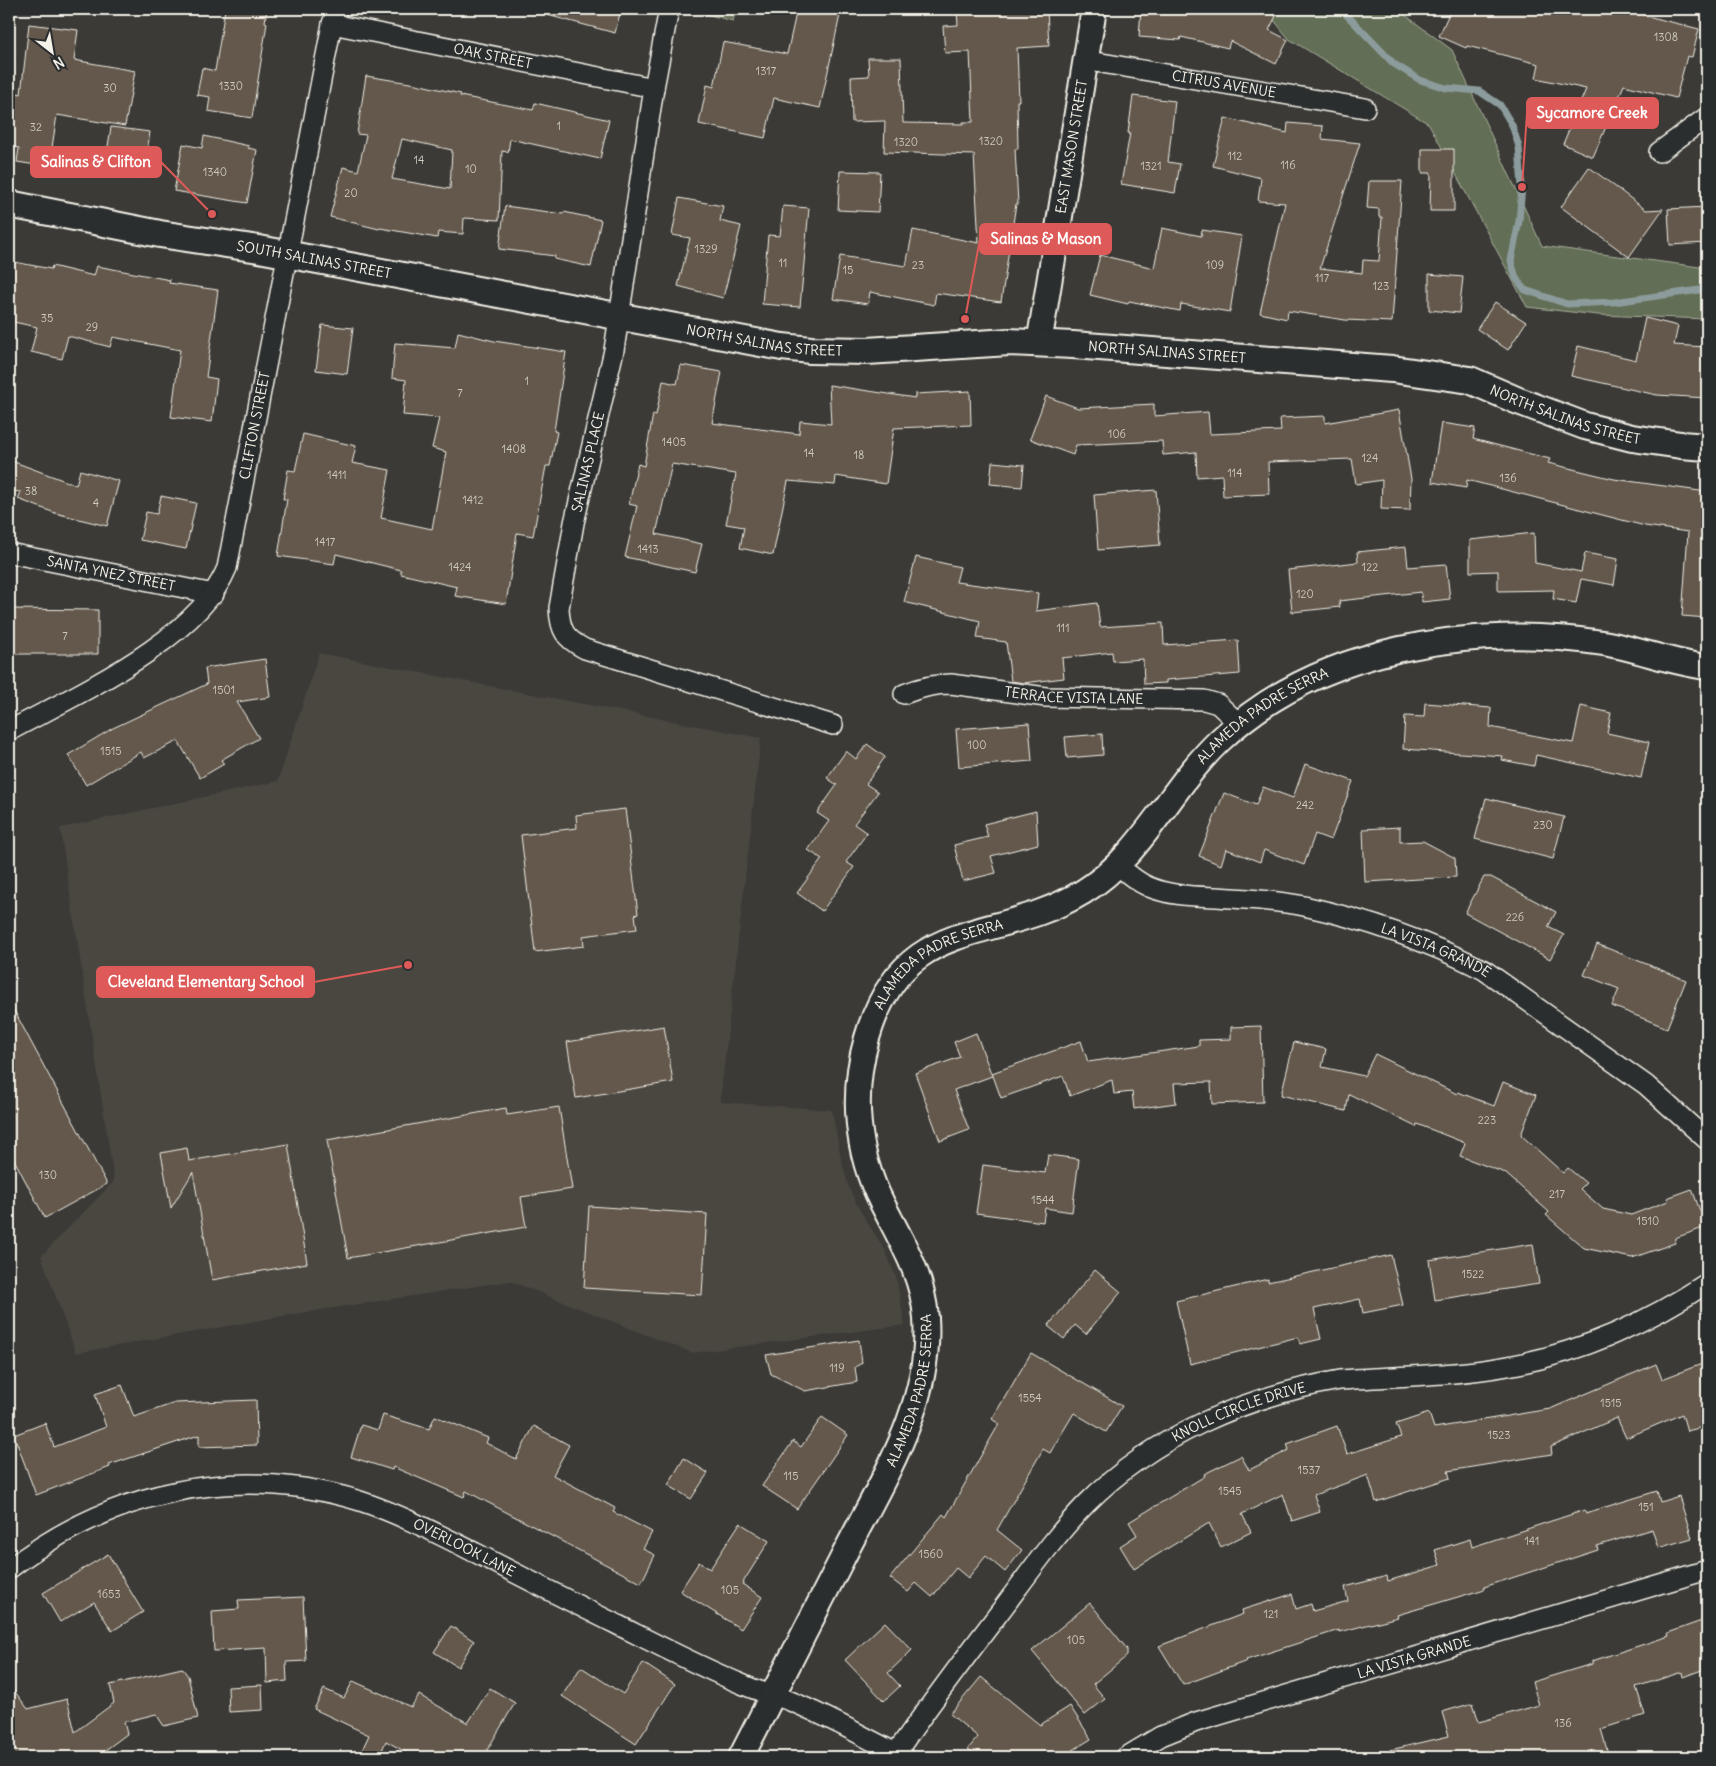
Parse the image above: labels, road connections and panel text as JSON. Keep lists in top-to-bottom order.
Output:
{
  "streets": {
    "main road": ["SOUTH SALINAS STREET", "NORTH SALINAS STREET"],
    "street": [
      "OAK STREET",
      "CITRUS AVENUE",
      "EAST MASON STREET",
      "CLIFTON STREET",
      "SALINAS PLACE",
      "SANTA YNEZ STREET",
      "TERRACE VISTA LANE",
      "ALAMEDA PADRE SERRA",
      "LA VISTA GRANDE",
      "KNOLL CIRCLE DRIVE",
      "OVERLOOK LANE"
    ]
  },
  "crossings": [
    ["OAK STREET", "CLIFTON STREET"],
    ["OAK STREET", "SALINAS PLACE"],
    ["CITRUS AVENUE", "EAST MASON STREET"],
    ["EAST MASON STREET", "NORTH SALINAS STREET"],
    ["SOUTH SALINAS STREET", "NORTH SALINAS STREET"],
    ["SOUTH SALINAS STREET", "CLIFTON STREET"],
    ["SOUTH SALINAS STREET", "SALINAS PLACE"],
    ["NORTH SALINAS STREET", "SALINAS PLACE"],
    ["CLIFTON STREET", "SANTA YNEZ STREET"],
    ["TERRACE VISTA LANE", "ALAMEDA PADRE SERRA"],
    ["ALAMEDA PADRE SERRA", "LA VISTA GRANDE"],
    ["ALAMEDA PADRE SERRA", "OVERLOOK LANE"],
    ["KNOLL CIRCLE DRIVE", "OVERLOOK LANE"]
  ],
  "places": [
    "Sycamore Creek",
    "Salinas & Clifton",
    "Salinas & Mason",
    "Cleveland Elementary School"
  ],
  "house_numbers": [
    "1308",
    "1317",
    "1330",
    "30",
    "1",
    "32",
    "1320",
    "1320",
    "112",
    "14",
    "116",
    "1321",
    "10",
    "1340",
    "20",
    "1329",
    "11",
    "23",
    "109",
    "15",
    "117",
    "123",
    "35",
    "29",
    "1",
    "7",
    "106",
    "1405",
    "1408",
    "14",
    "18",
    "124",
    "114",
    "1411",
    "136",
    "38",
    "1412",
    "4",
    "1417",
    "1413",
    "1424",
    "122",
    "120",
    "111",
    "7",
    "1501",
    "100",
    "1515",
    "242",
    "230",
    "226",
    "223",
    "130",
    "217",
    "1544",
    "1510",
    "1522",
    "119",
    "1554",
    "1515",
    "1523",
    "1537",
    "115",
    "1545",
    "151",
    "141",
    "1560",
    "105",
    "1653",
    "121",
    "105",
    "136"
  ],
  "north": "bottom right"
}
